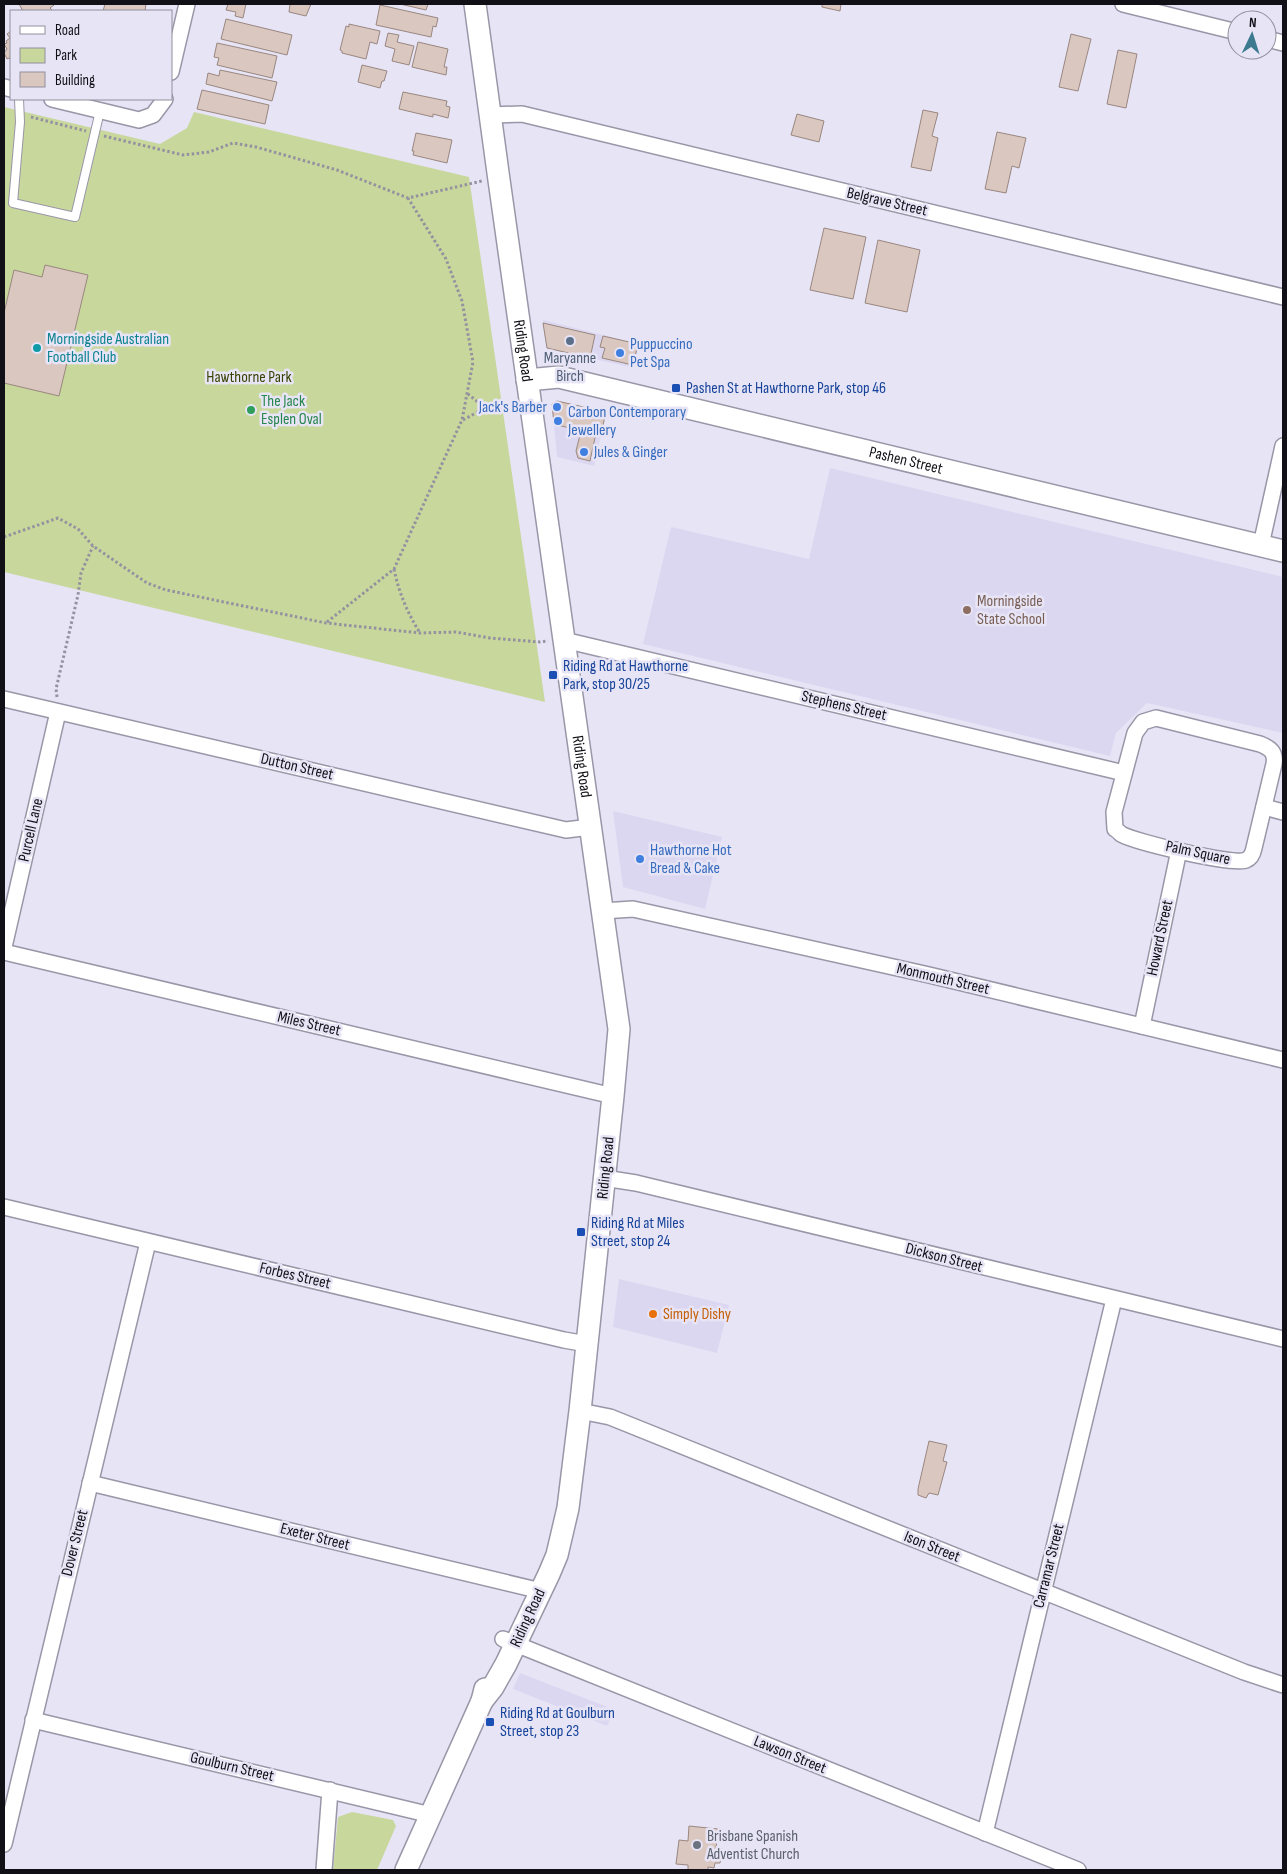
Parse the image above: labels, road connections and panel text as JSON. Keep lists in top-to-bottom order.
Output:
{
  "streets": {
    "main road": ["Riding Road", "Pashen Street"],
    "street": [
      "Belgrave Street",
      "Stephens Street",
      "Dutton Street",
      "Purcell Lane",
      "Palm Square",
      "Howard Street",
      "Monmouth Street",
      "Miles Street",
      "Dickson Street",
      "Forbes Street",
      "Exeter Street",
      "Dover Street",
      "Ison Street",
      "Carramar Street",
      "Lawson Street",
      "Goulburn Street"
    ]
  },
  "crossings": [
    ["Belgrave Street", "Riding Road"],
    ["Riding Road", "Pashen Street"],
    ["Riding Road", "Stephens Street"],
    ["Riding Road", "Dutton Street"],
    ["Riding Road", "Monmouth Street"],
    ["Riding Road", "Miles Street"],
    ["Riding Road", "Dickson Street"],
    ["Riding Road", "Forbes Street"],
    ["Riding Road", "Exeter Street"],
    ["Riding Road", "Ison Street"],
    ["Riding Road", "Lawson Street"],
    ["Riding Road", "Goulburn Street"],
    ["Stephens Street", "Palm Square"],
    ["Stephens Street", "Howard Street"],
    ["Dutton Street", "Purcell Lane"],
    ["Palm Square", "Howard Street"],
    ["Howard Street", "Monmouth Street"],
    ["Dickson Street", "Carramar Street"],
    ["Forbes Street", "Dover Street"],
    ["Exeter Street", "Dover Street"],
    ["Dover Street", "Goulburn Street"],
    ["Ison Street", "Carramar Street"],
    ["Carramar Street", "Lawson Street"]
  ],
  "parks": ["Hawthorne Park"],
  "places": {
    "other": [
      "Maryanne Birch",
      "Morningside Australian Football Club",
      "Puppuccino Pet Spa",
      "Jack's Barber",
      "The Jack Esplen Oval",
      "Carbon Contemporary Jewellery",
      "Jules & Ginger",
      "Morningside State School",
      "Hawthorne Hot Bread & Cake",
      "Simply Dishy",
      "Brisbane Spanish Adventist Church"
    ],
    "transit": [
      "Pashen St at Hawthorne Park, stop 46",
      "Riding Rd at Hawthorne Park, stop 30/25",
      "Riding Rd at Miles Street, stop 24",
      "Riding Rd at Goulburn Street, stop 23"
    ]
  },
  "legend": ["Road", "Park", "Building"],
  "north": "top"
}
